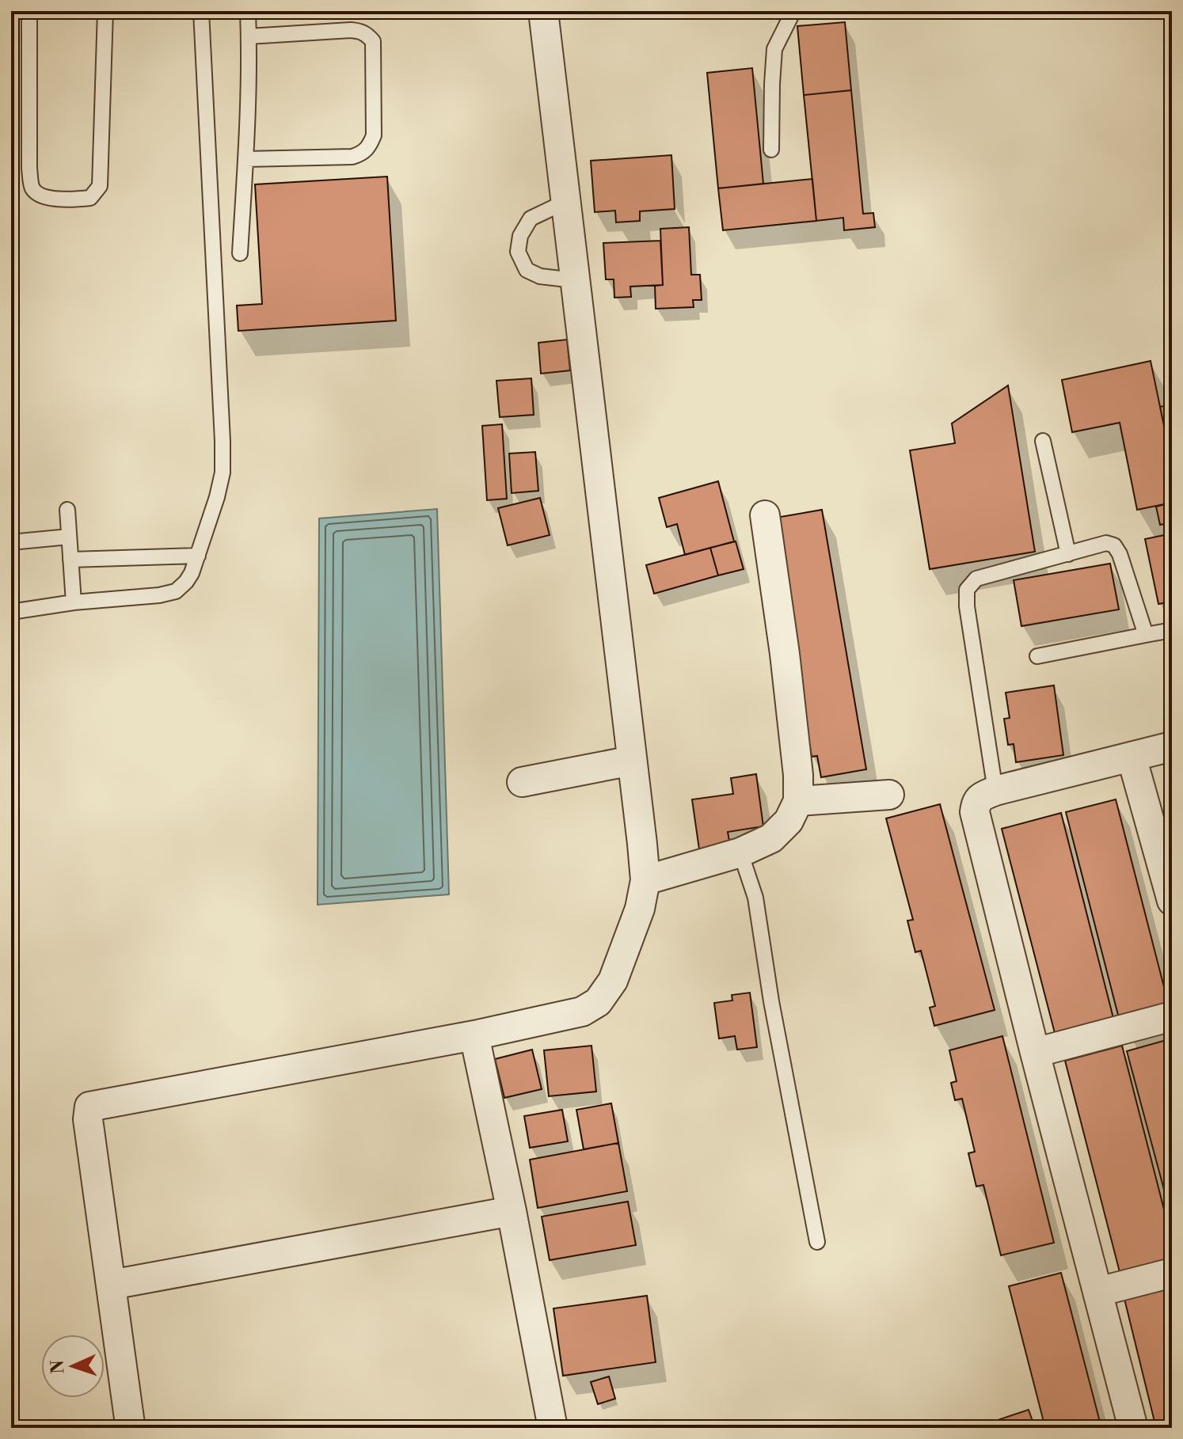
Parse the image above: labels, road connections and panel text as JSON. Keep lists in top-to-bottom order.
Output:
{
  "north": "left"
}
